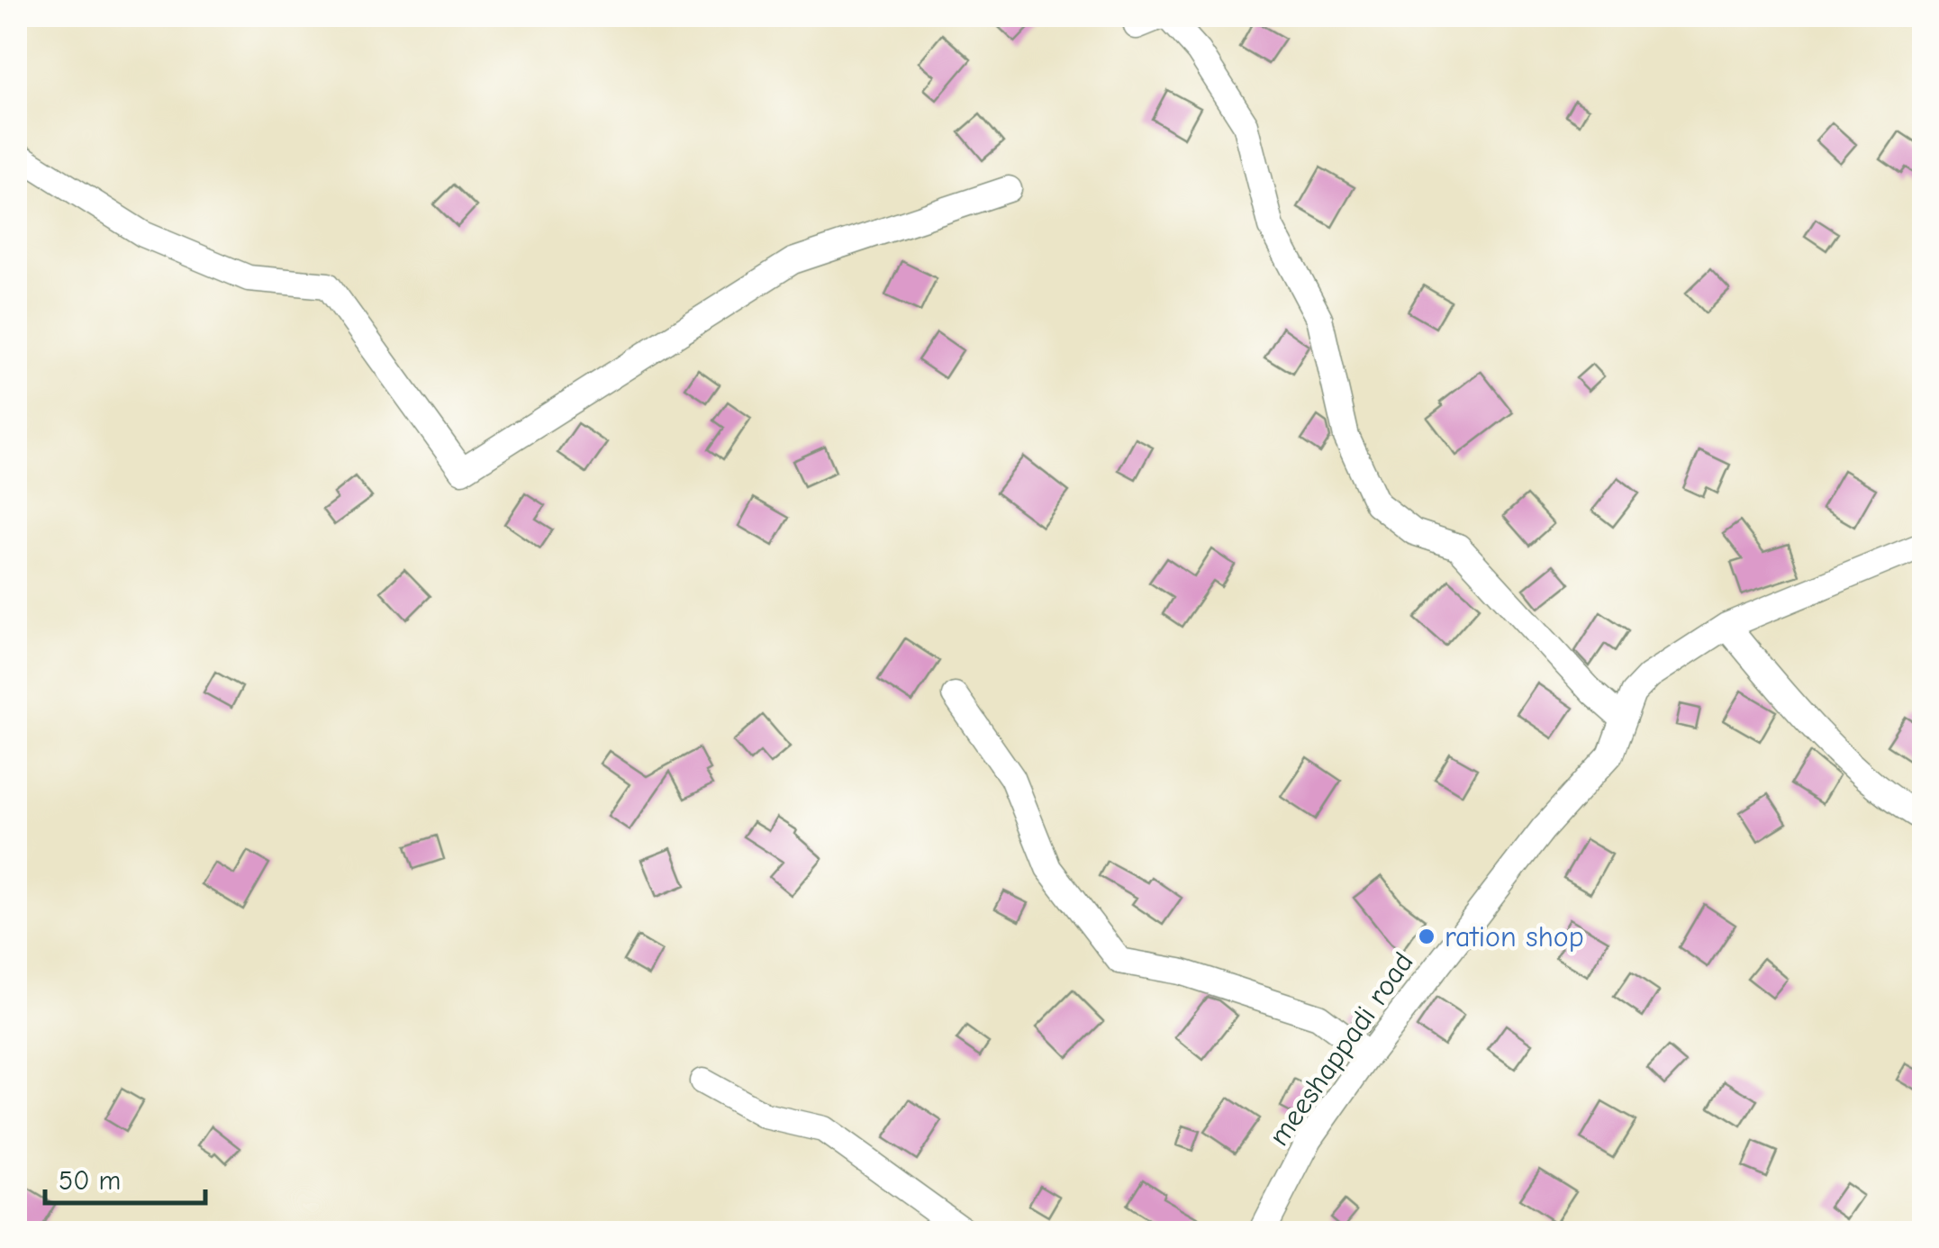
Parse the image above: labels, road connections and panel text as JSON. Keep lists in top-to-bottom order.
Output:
{
  "streets": {
    "street": ["meeshappadi road"]
  },
  "places": ["ration shop"],
  "scale_bar": "50 m"
}
